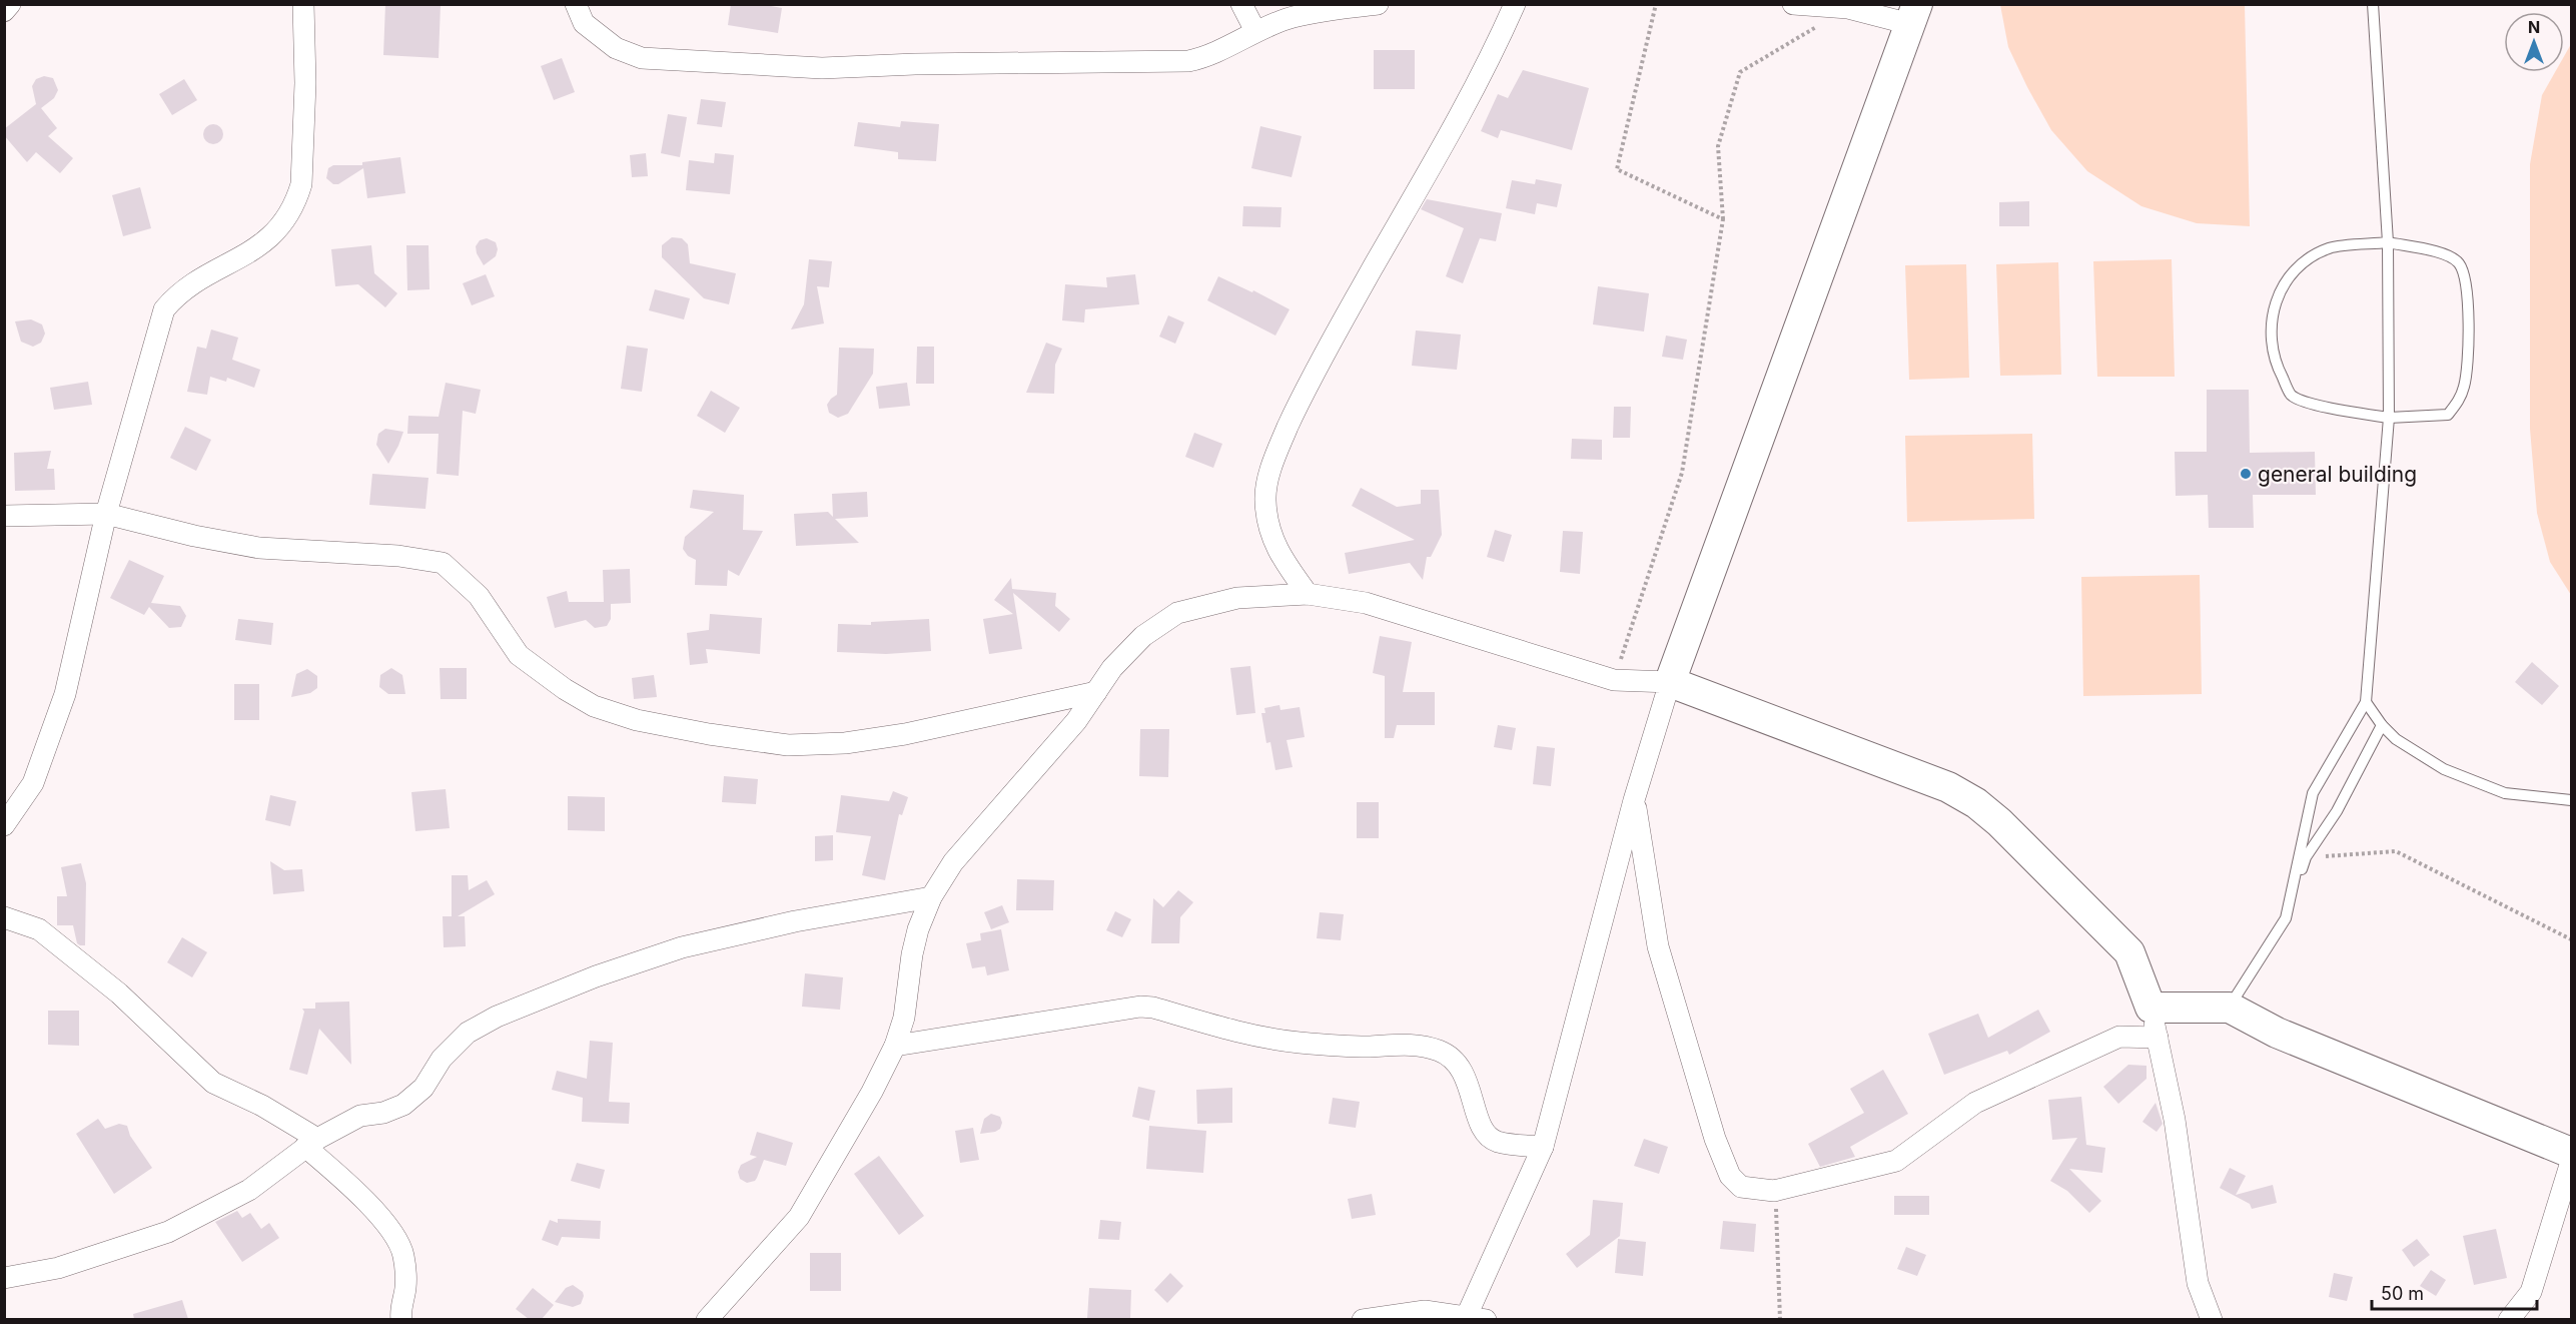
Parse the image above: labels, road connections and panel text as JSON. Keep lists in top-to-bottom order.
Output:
{
  "places": ["general building"],
  "scale_bar": "50 m",
  "north": "top"
}
